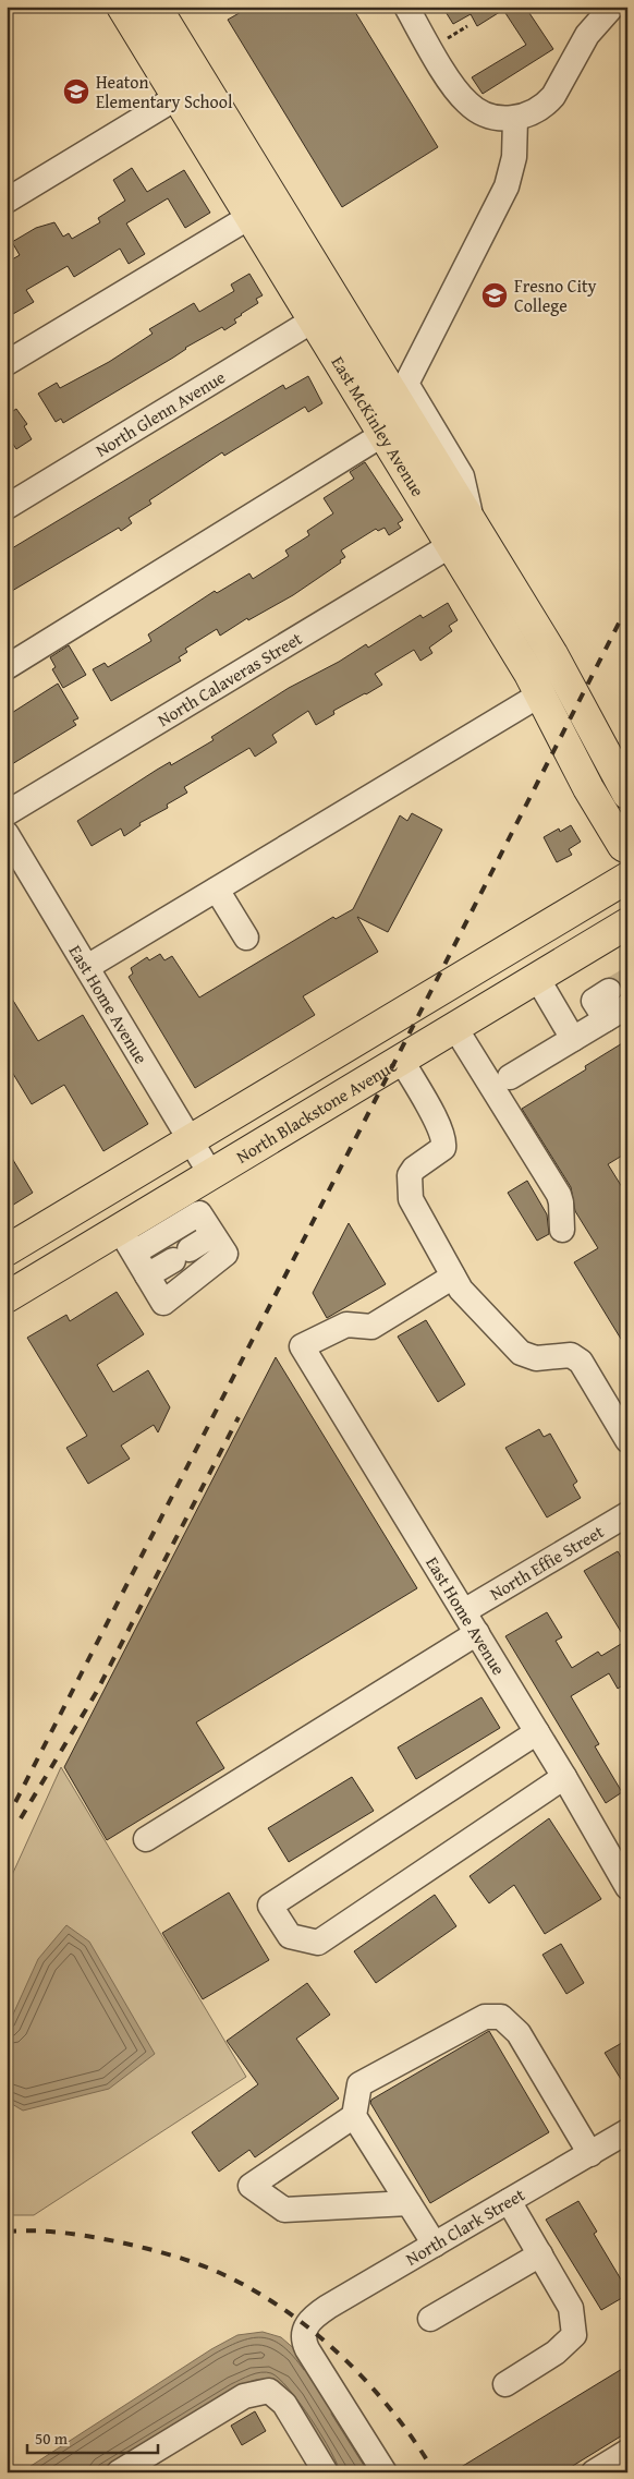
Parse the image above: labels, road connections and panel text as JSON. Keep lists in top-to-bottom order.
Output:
{
  "streets": {
    "main road": ["East McKinley Avenue", "North Blackstone Avenue"],
    "street": [
      "North Glenn Avenue",
      "North Calaveras Street",
      "East Home Avenue",
      "North Effie Street",
      "North Clark Street"
    ]
  },
  "crossings": [
    ["North Glenn Avenue", "East McKinley Avenue"],
    ["East McKinley Avenue", "North Calaveras Street"],
    ["East Home Avenue", "North Blackstone Avenue"],
    ["East Home Avenue", "North Effie Street"]
  ],
  "places": {
    "school or university": ["Heaton Elementary School", "Fresno City College"]
  },
  "scale_bar": "50 m"
}
